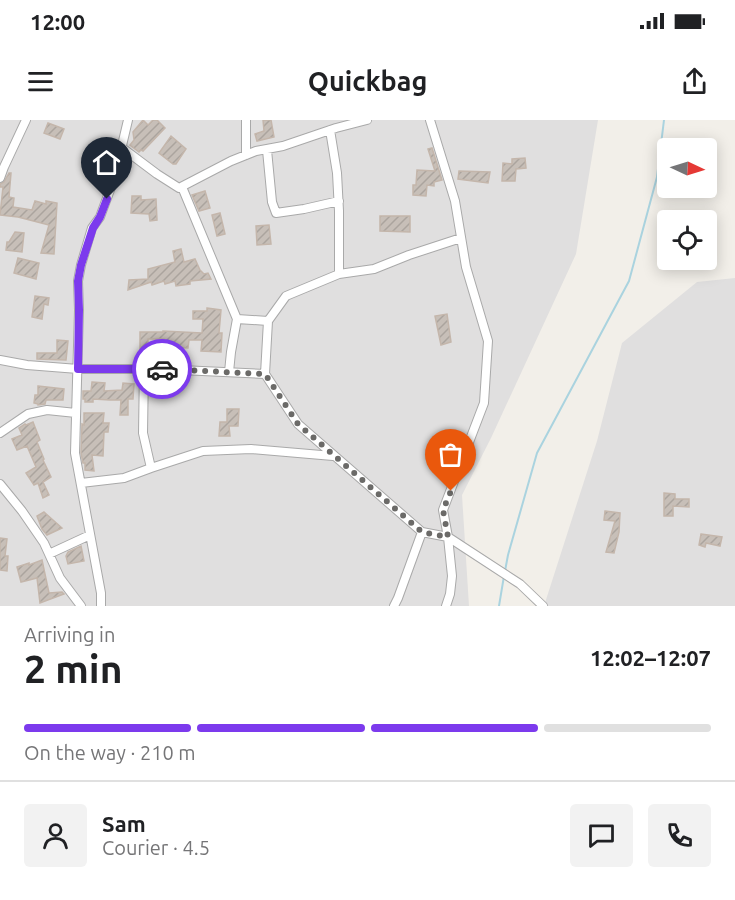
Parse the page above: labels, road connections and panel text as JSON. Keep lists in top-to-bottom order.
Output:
{
  "north": "right",
  "page": {
    "status": "12:00",
    "header": "Quickbag",
    "heading": ["2 min", "Arriving in", "12:02–12:07"],
    "panel": ["Sam", "Courier · 4.5"],
    "bar": "On the way · 210 m"
  }
}
